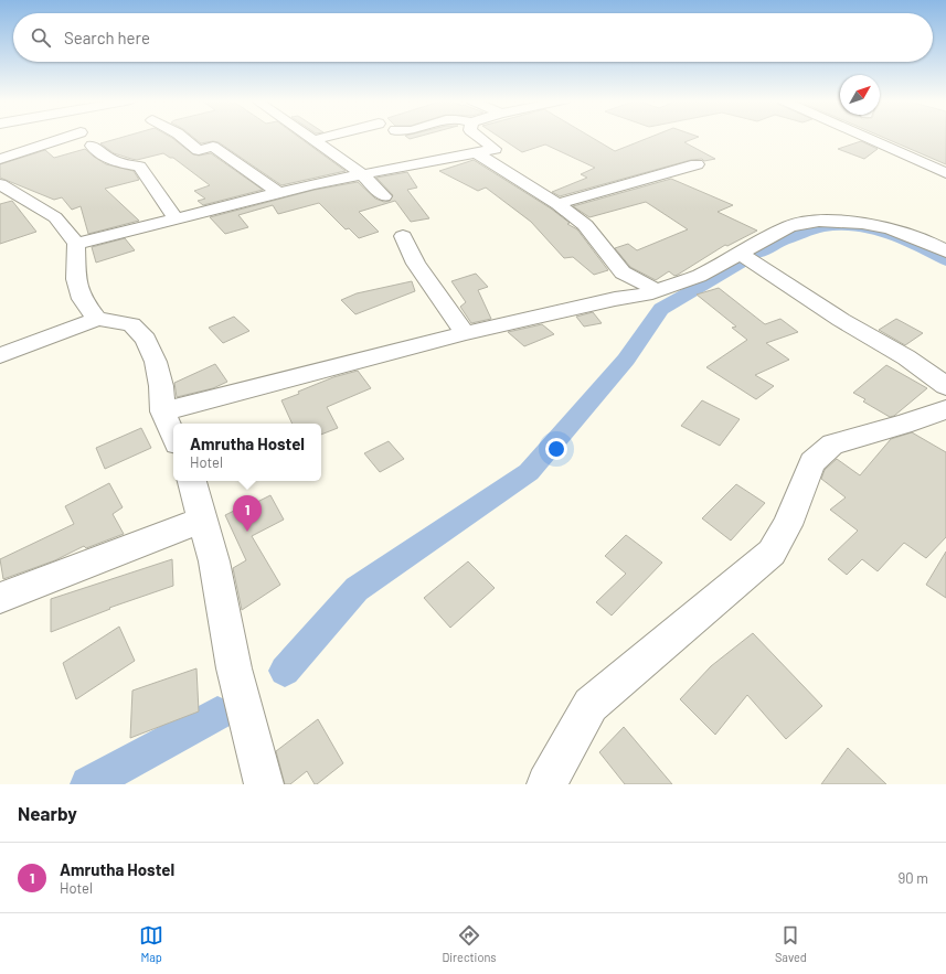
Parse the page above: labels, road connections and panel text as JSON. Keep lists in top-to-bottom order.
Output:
{
  "north": "top right",
  "page": {
    "search": "Search here",
    "popup": ["Amrutha Hostel", "Hotel"],
    "pins": "1",
    "heading": "Nearby",
    "list": [
      {
        "mark": "1",
        "name": "Amrutha Hostel",
        "note": "Hotel",
        "value": "90 m"
      }
    ],
    "nav": ["Map", "Directions", "Saved"]
  }
}
